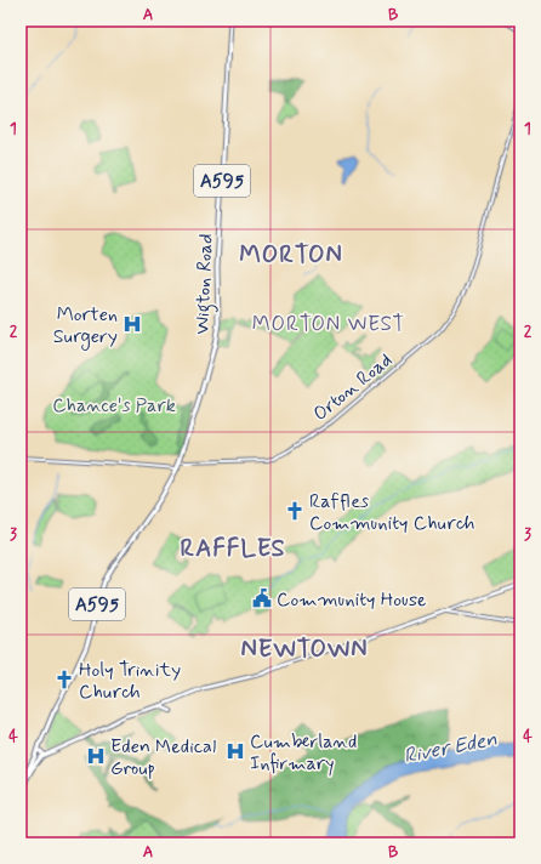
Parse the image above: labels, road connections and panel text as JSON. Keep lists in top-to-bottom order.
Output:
{
  "streets": {
    "main road": ["A595", "Wigton Road"],
    "street": ["Orton Road"]
  },
  "crossings": [
    ["A595", "Wigton Road"],
    ["Wigton Road", "Orton Road"]
  ],
  "districts": [
    "MORTON",
    "MORTON WEST",
    "RAFFLES",
    "NEWTOWN"
  ],
  "water": ["River Eden"],
  "parks": ["Chance's Park"],
  "places": {
    "hospital": ["Morten Surgery", "Cumberland Infirmary", "Eden Medical Group"],
    "church": ["Raffles Community Church", "Holy Trinity Church"],
    "public building": ["Community House"]
  },
  "grid": {
    "columns": ["A", "B"],
    "rows": [
      "1",
      "2",
      "3",
      "4"
    ]
  }
}
